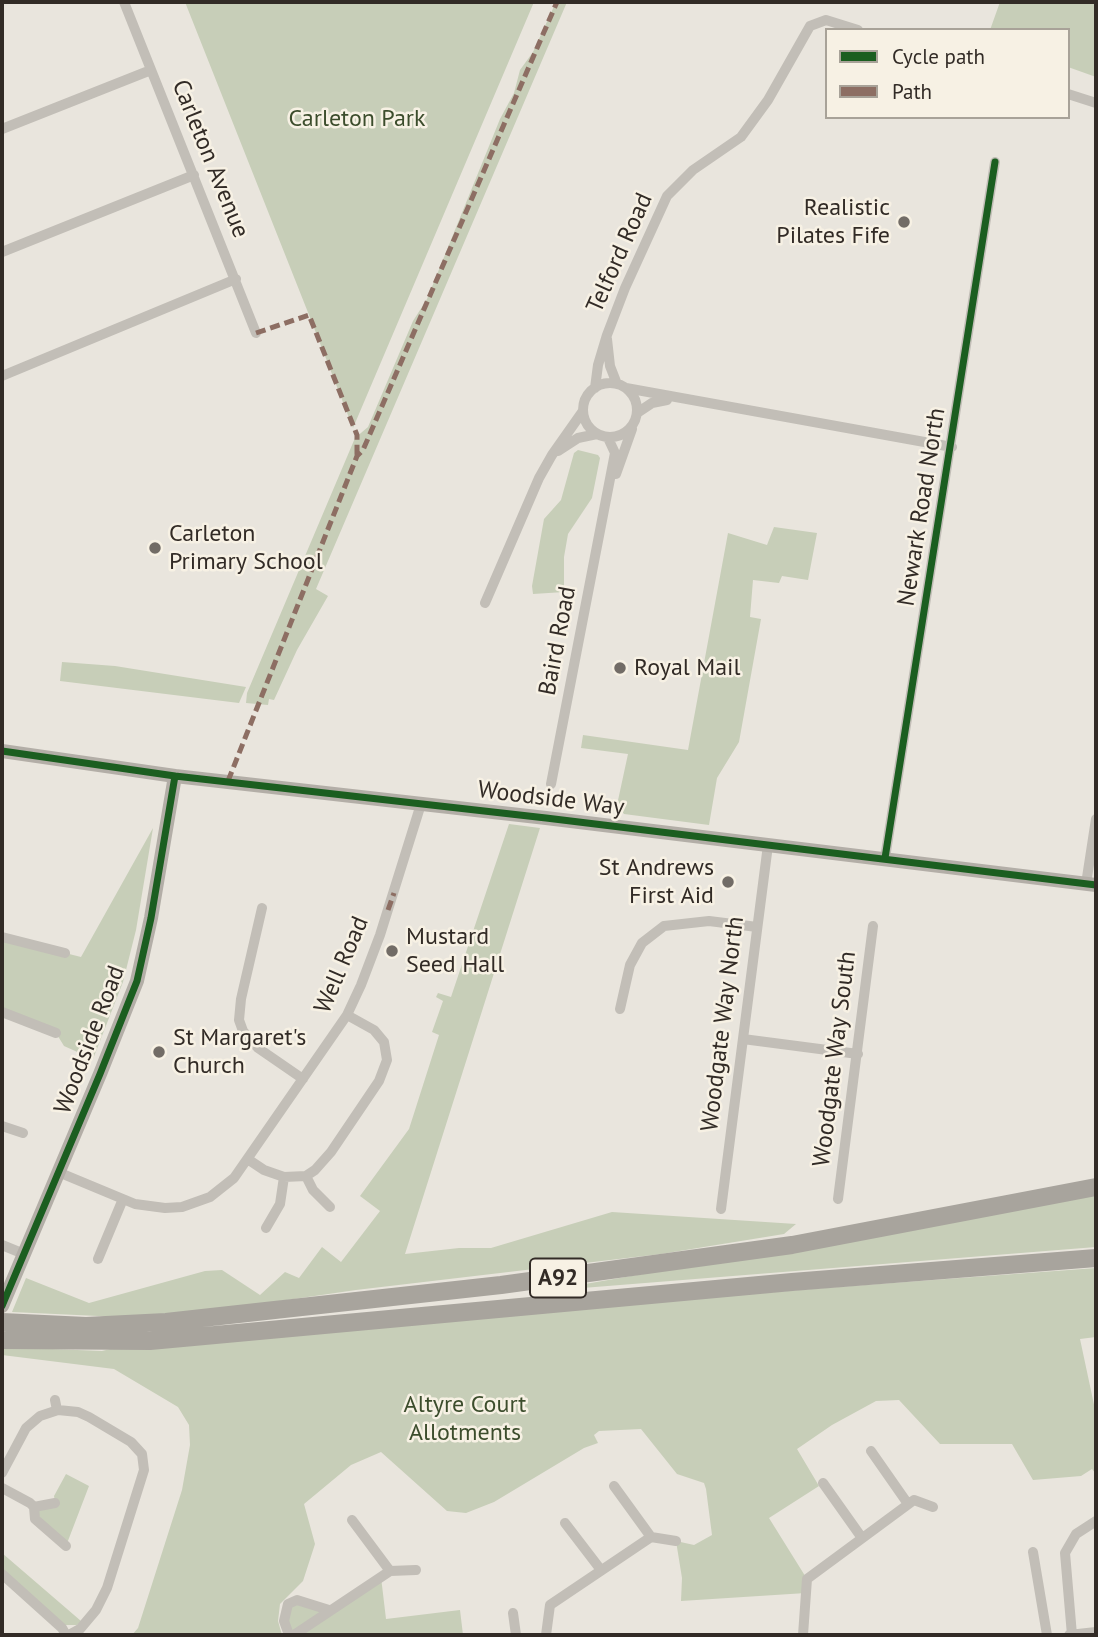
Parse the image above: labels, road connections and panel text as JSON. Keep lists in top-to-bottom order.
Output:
{
  "streets": {
    "highway": ["A92"],
    "street": [
      "Carleton Avenue",
      "Telford Road",
      "Newark Road North",
      "Baird Road",
      "Woodside Way",
      "Well Road",
      "Woodgate Way North",
      "Woodside Road",
      "Woodgate Way South"
    ]
  },
  "crossings": [
    ["Telford Road", "Baird Road"],
    ["Newark Road North", "Woodside Way"],
    ["Woodside Way", "Well Road"],
    ["Woodside Way", "Woodgate Way North"],
    ["Woodside Way", "Woodside Road"],
    ["Well Road", "Woodside Road"]
  ],
  "parks": ["Carleton Park", "Altyre Court Allotments"],
  "places": [
    "Realistic Pilates Fife",
    "Carleton Primary School",
    "Royal Mail",
    "St Andrews First Aid",
    "Mustard Seed Hall",
    "St Margaret's Church"
  ],
  "legend": ["Cycle path", "Path"]
}
